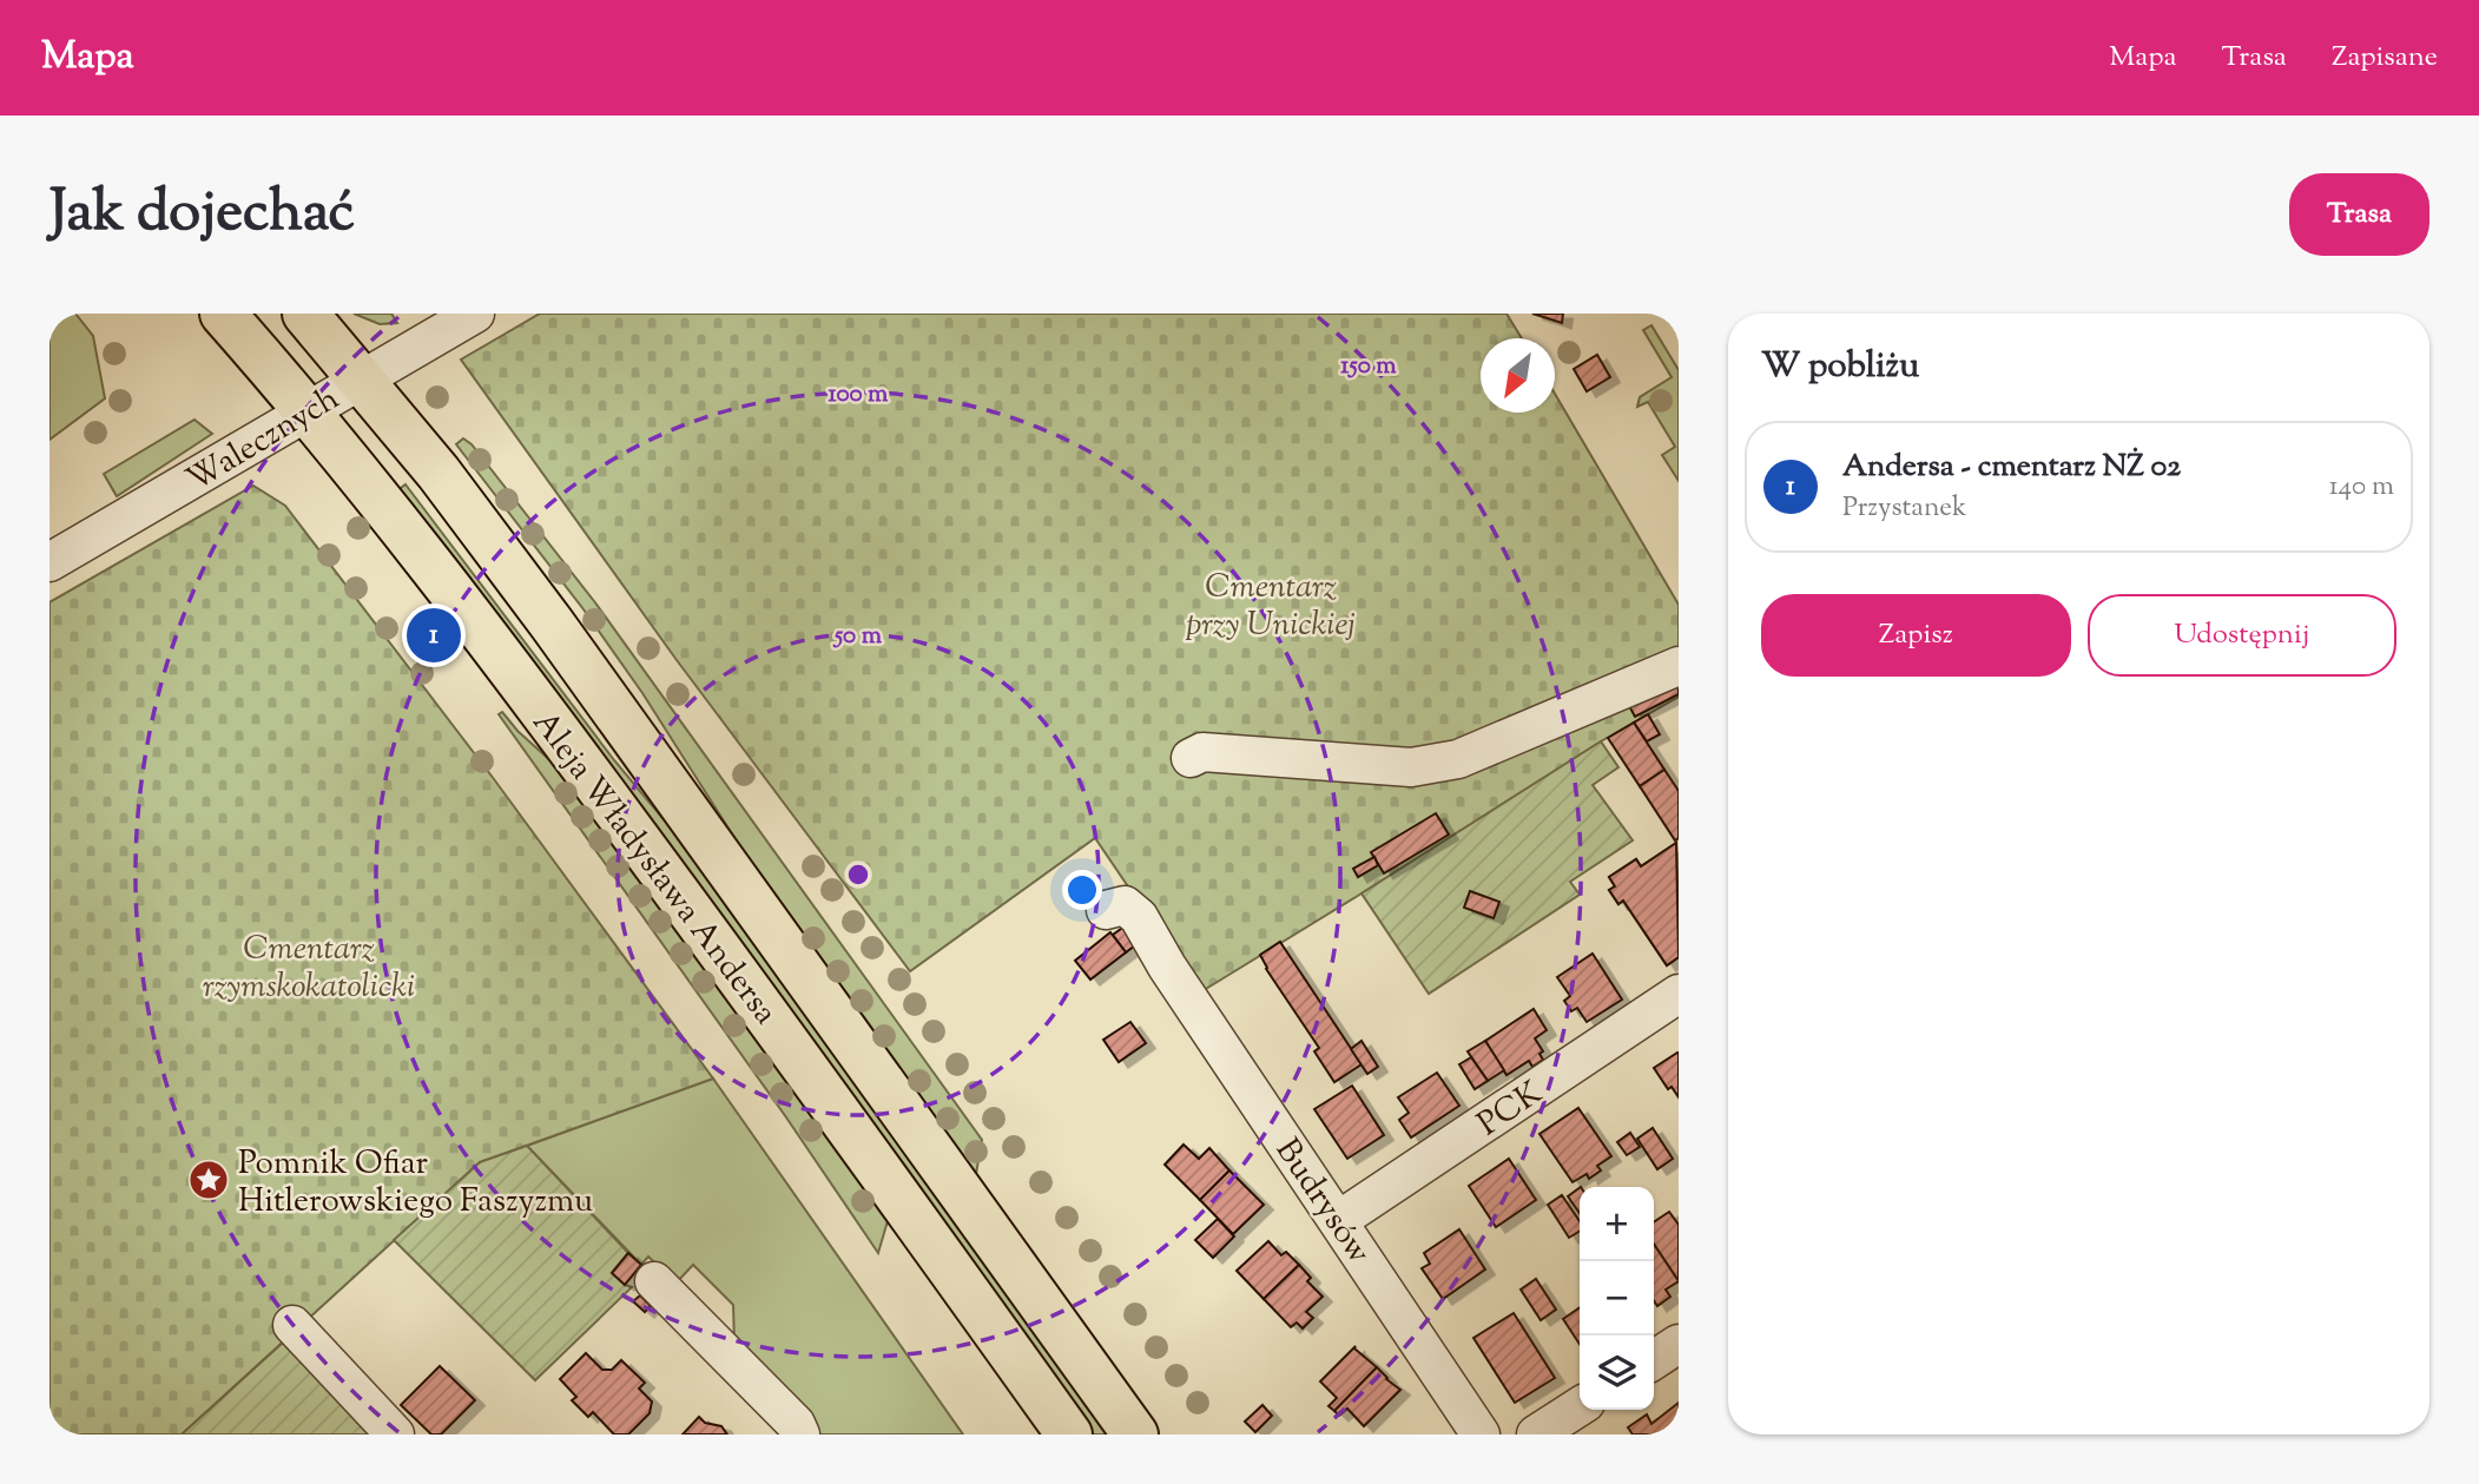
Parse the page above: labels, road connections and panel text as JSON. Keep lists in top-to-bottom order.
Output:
{
  "streets": {
    "main road": ["Aleja Władysława Andersa"],
    "street": ["Walecznych", "PCK", "Budrysów"]
  },
  "crossings": [
    ["Walecznych", "Aleja Władysława Andersa"],
    ["PCK", "Budrysów"]
  ],
  "parks": ["Cmentarz przy Unickiej", "Cmentarz rzymskokatolicki"],
  "places": {
    "place": ["Pomnik Ofiar Hitlerowskiego Faszyzmu"]
  },
  "north": "bottom left",
  "page": {
    "header": "Mapa",
    "nav": ["Mapa", "Trasa", "Zapisane"],
    "title": "Jak dojechać",
    "buttons": [
      "Trasa",
      ["Zapisz", "Udostępnij"]
    ],
    "heading": "W pobliżu",
    "list": [
      {
        "mark": "1",
        "name": "Andersa - cmentarz NŻ 02",
        "note": "Przystanek",
        "value": "140 m"
      }
    ],
    "pins": "1",
    "map_buttons": ["+", "−"]
  },
  "rings": ["150 m", "100 m", "50 m"]
}
